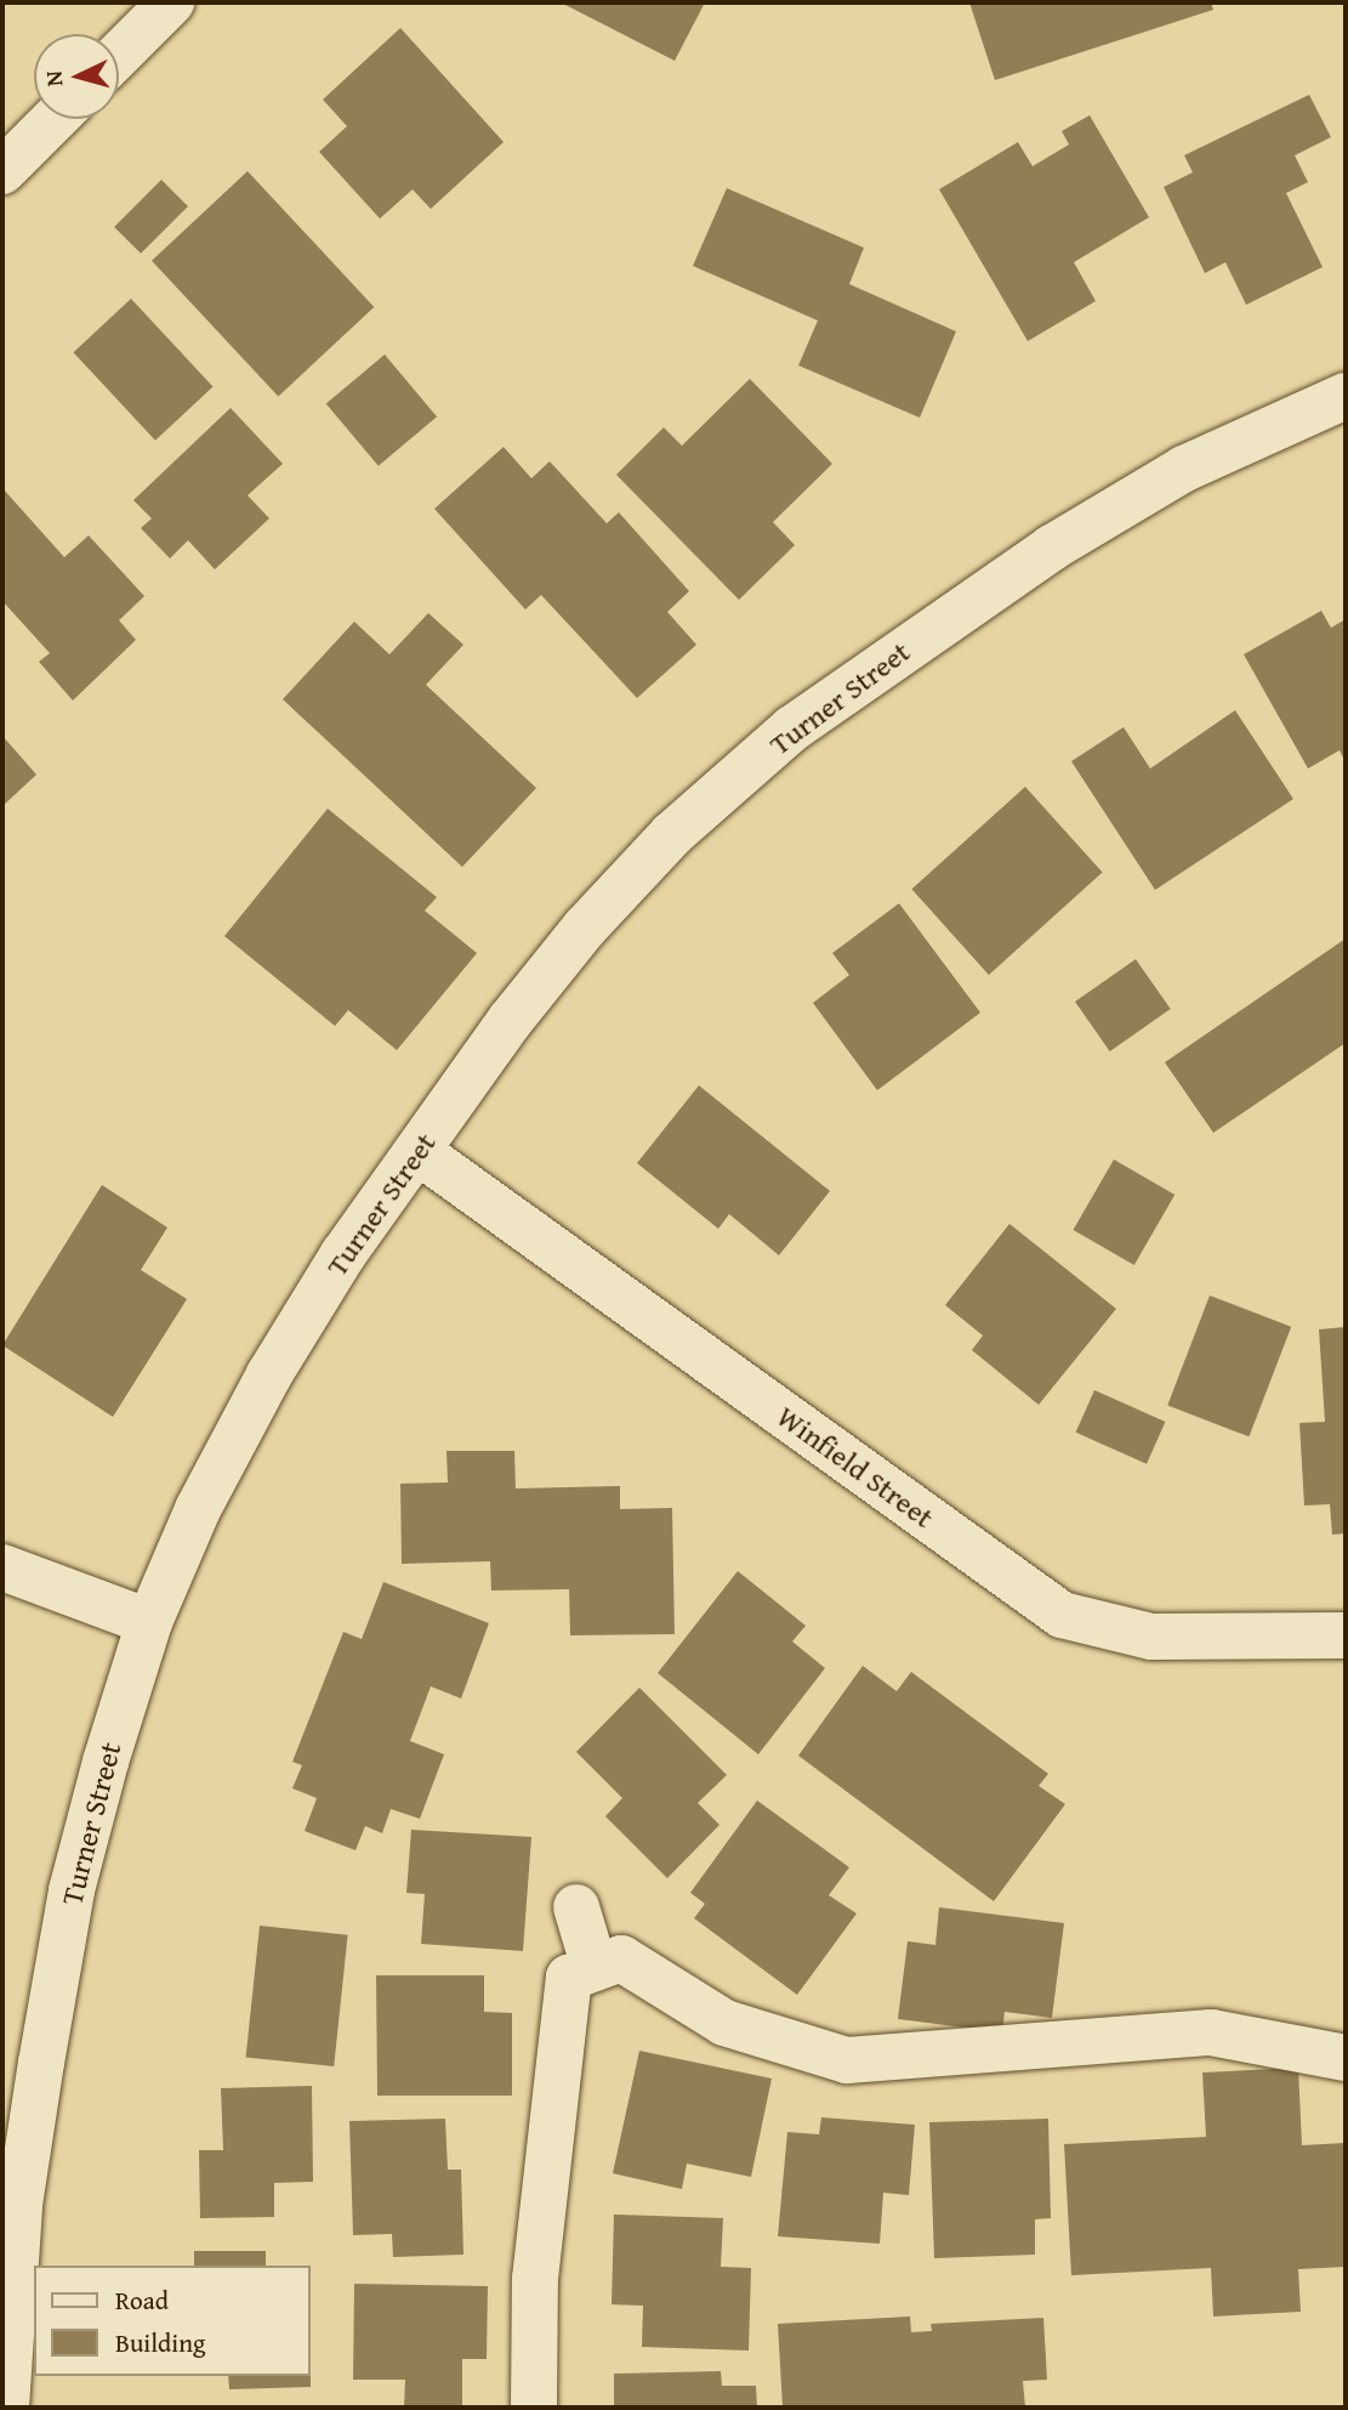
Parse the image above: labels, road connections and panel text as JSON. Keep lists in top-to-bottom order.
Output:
{
  "streets": {
    "street": ["Turner Street", "Winfield Street"]
  },
  "crossings": [
    ["Turner Street", "Winfield Street"]
  ],
  "legend": ["Road", "Building"],
  "north": "left"
}
